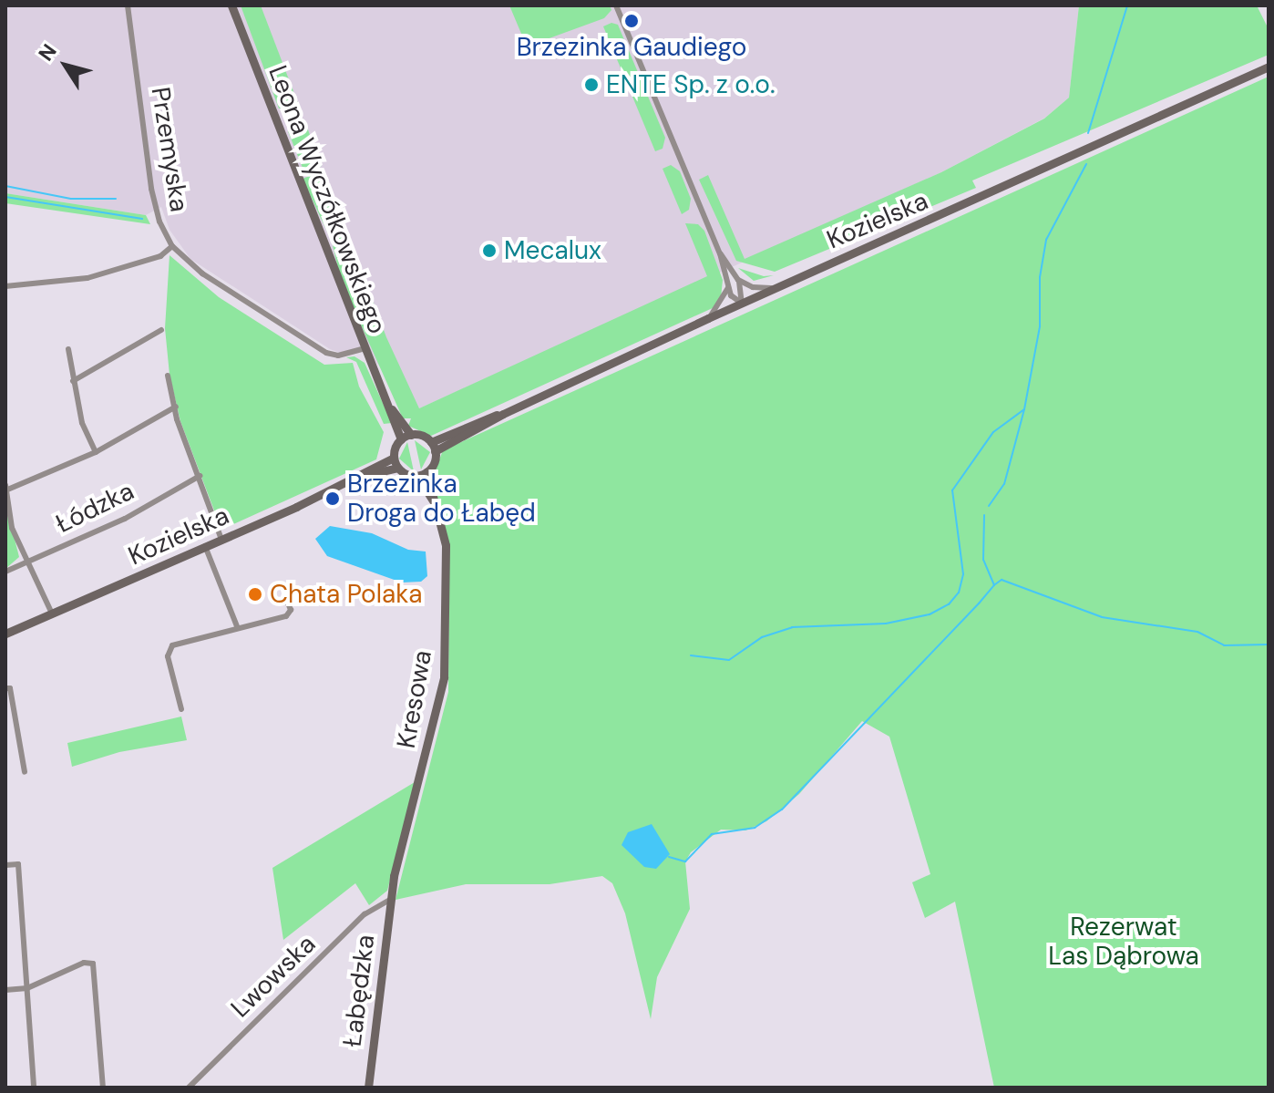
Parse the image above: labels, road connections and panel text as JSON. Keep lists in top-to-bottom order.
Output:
{
  "streets": {
    "street": [
      "Przemyska",
      "Leona Wyczółkowskiego",
      "Kozielska",
      "Łódzka",
      "Kresowa",
      "Lwowska",
      "Łabędzka"
    ]
  },
  "crossings": [
    ["Przemyska", "Leona Wyczółkowskiego"],
    ["Leona Wyczółkowskiego", "Kozielska"],
    ["Leona Wyczółkowskiego", "Kresowa"],
    ["Kozielska", "Kresowa"],
    ["Kresowa", "Lwowska"],
    ["Kresowa", "Łabędzka"],
    ["Lwowska", "Łabędzka"]
  ],
  "parks": ["Rezerwat Las Dąbrowa"],
  "places": [
    "Brzezinka Gaudiego",
    "ENTE Sp. z o.o.",
    "Mecalux",
    "Brzezinka Droga do Łabęd",
    "Chata Polaka"
  ],
  "north": "top left"
}
